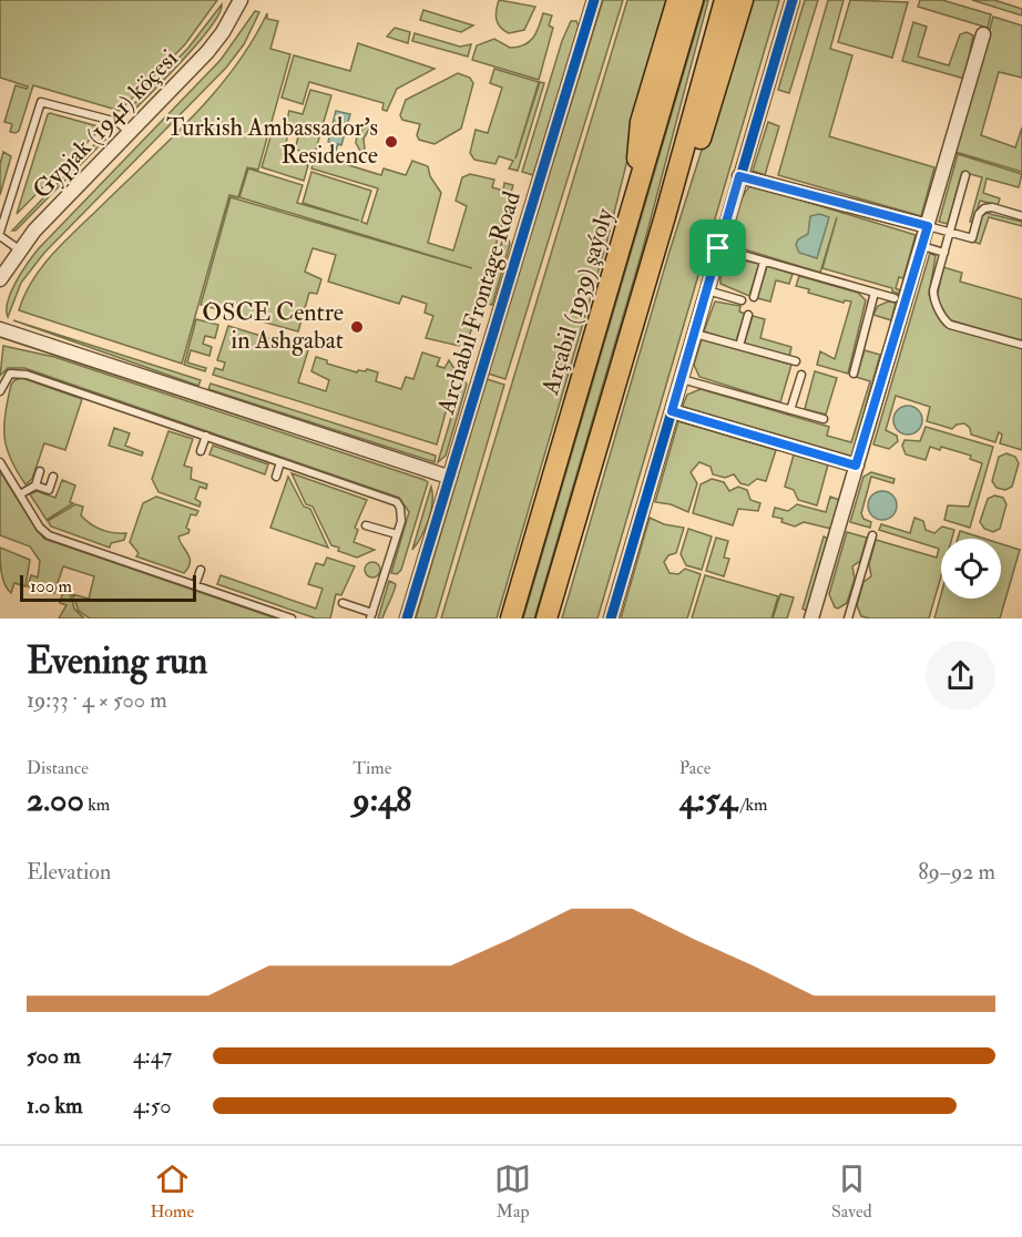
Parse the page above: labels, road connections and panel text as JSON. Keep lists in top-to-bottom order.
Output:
{
  "streets": {
    "main road": ["Arçabil (1939) şaýoly"],
    "street": ["Gypjak (1941) köçesi", "Archabil Frontage Road"]
  },
  "places": ["Turkish Ambassador's Residence", "OSCE Centre in Ashgabat"],
  "scale_bar": "100 m",
  "page": {
    "scale": "100 m",
    "heading": ["Evening run", "19:33 · 4 × 500 m"],
    "stats": [
      ["Distance", "2.00 km"],
      ["Time", "9:48"],
      ["Pace", "4:54 /km"]
    ],
    "chart": ["Elevation", "89–92 m"],
    "list": [
      {
        "name": "500 m",
        "note": "4:47"
      },
      {
        "name": "1.0 km",
        "note": "4:50"
      }
    ],
    "tabs": ["Home", "Map", "Saved"]
  }
}
